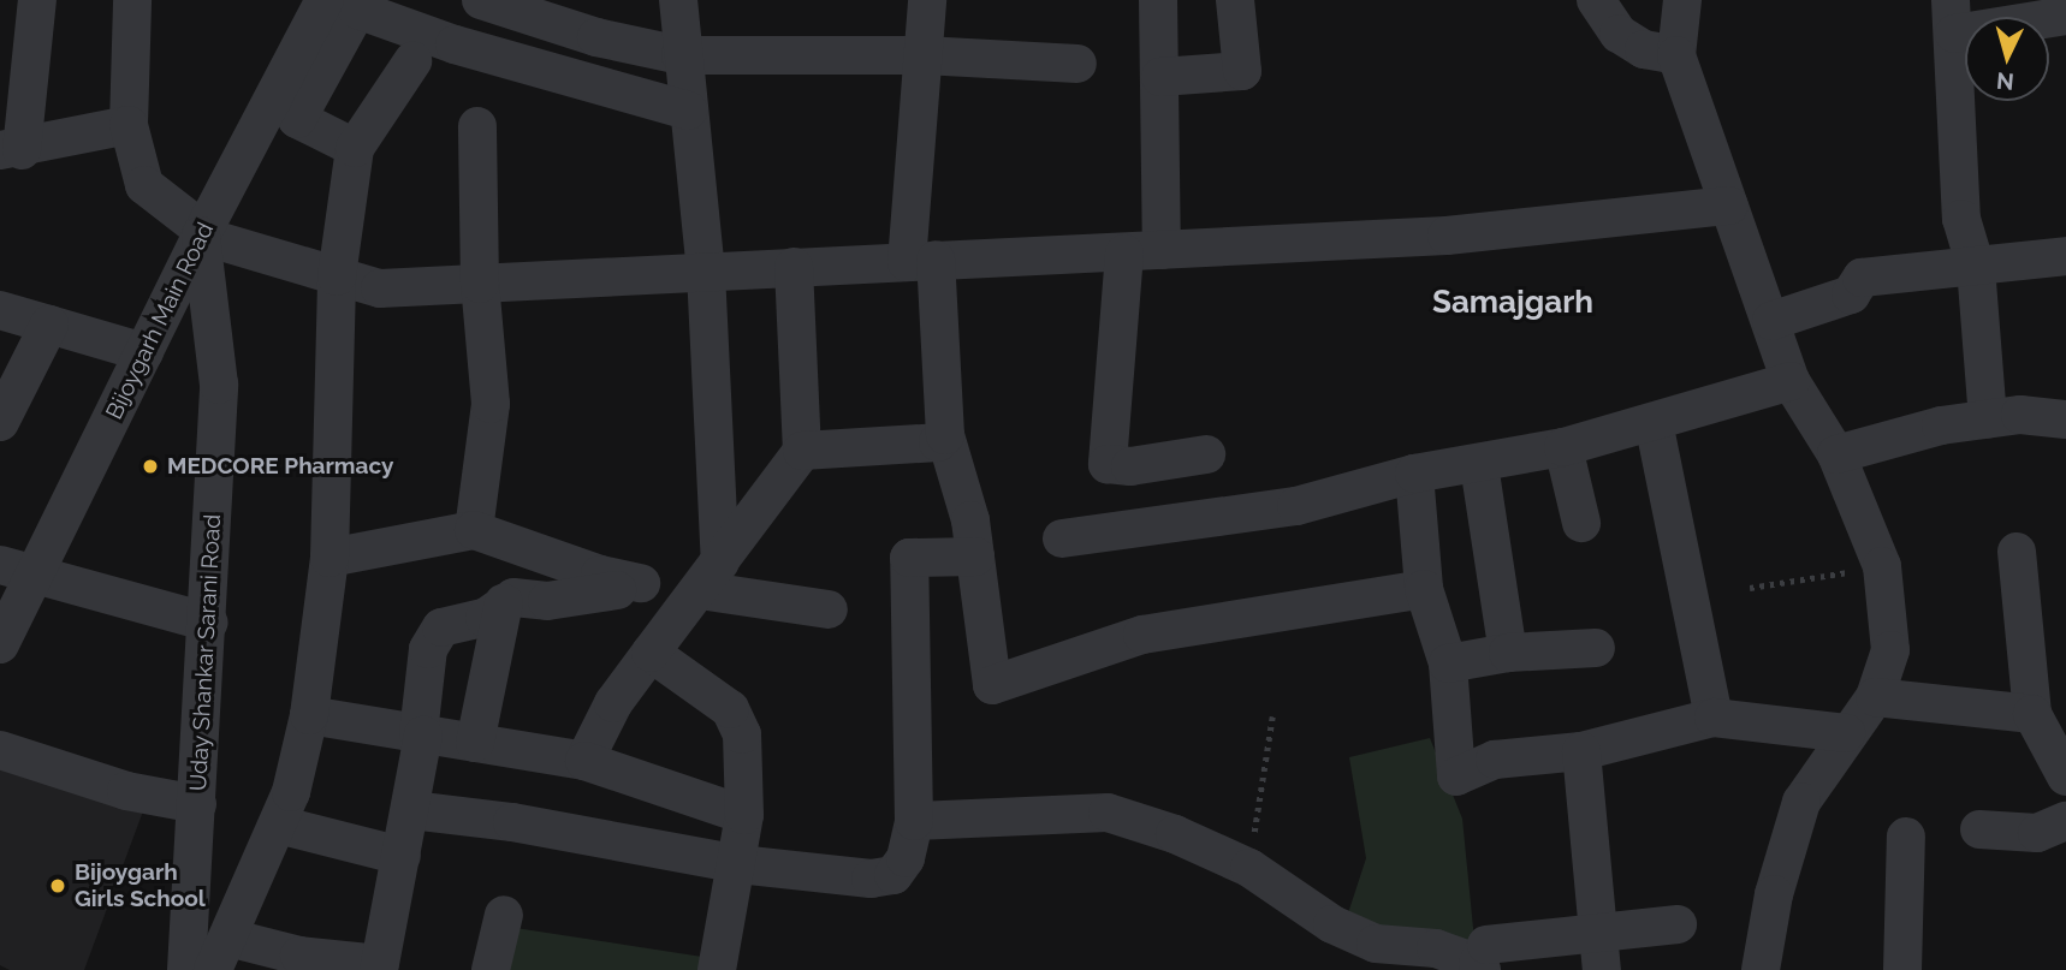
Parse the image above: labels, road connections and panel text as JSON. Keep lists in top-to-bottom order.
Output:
{
  "streets": {
    "street": ["Bijoygarh Main Road", "Uday Shankar Sarani Road"]
  },
  "crossings": [
    ["Bijoygarh Main Road", "Uday Shankar Sarani Road"]
  ],
  "districts": ["Samajgarh"],
  "places": ["MEDCORE Pharmacy", "Bijoygarh Girls School"],
  "north": "bottom"
}
